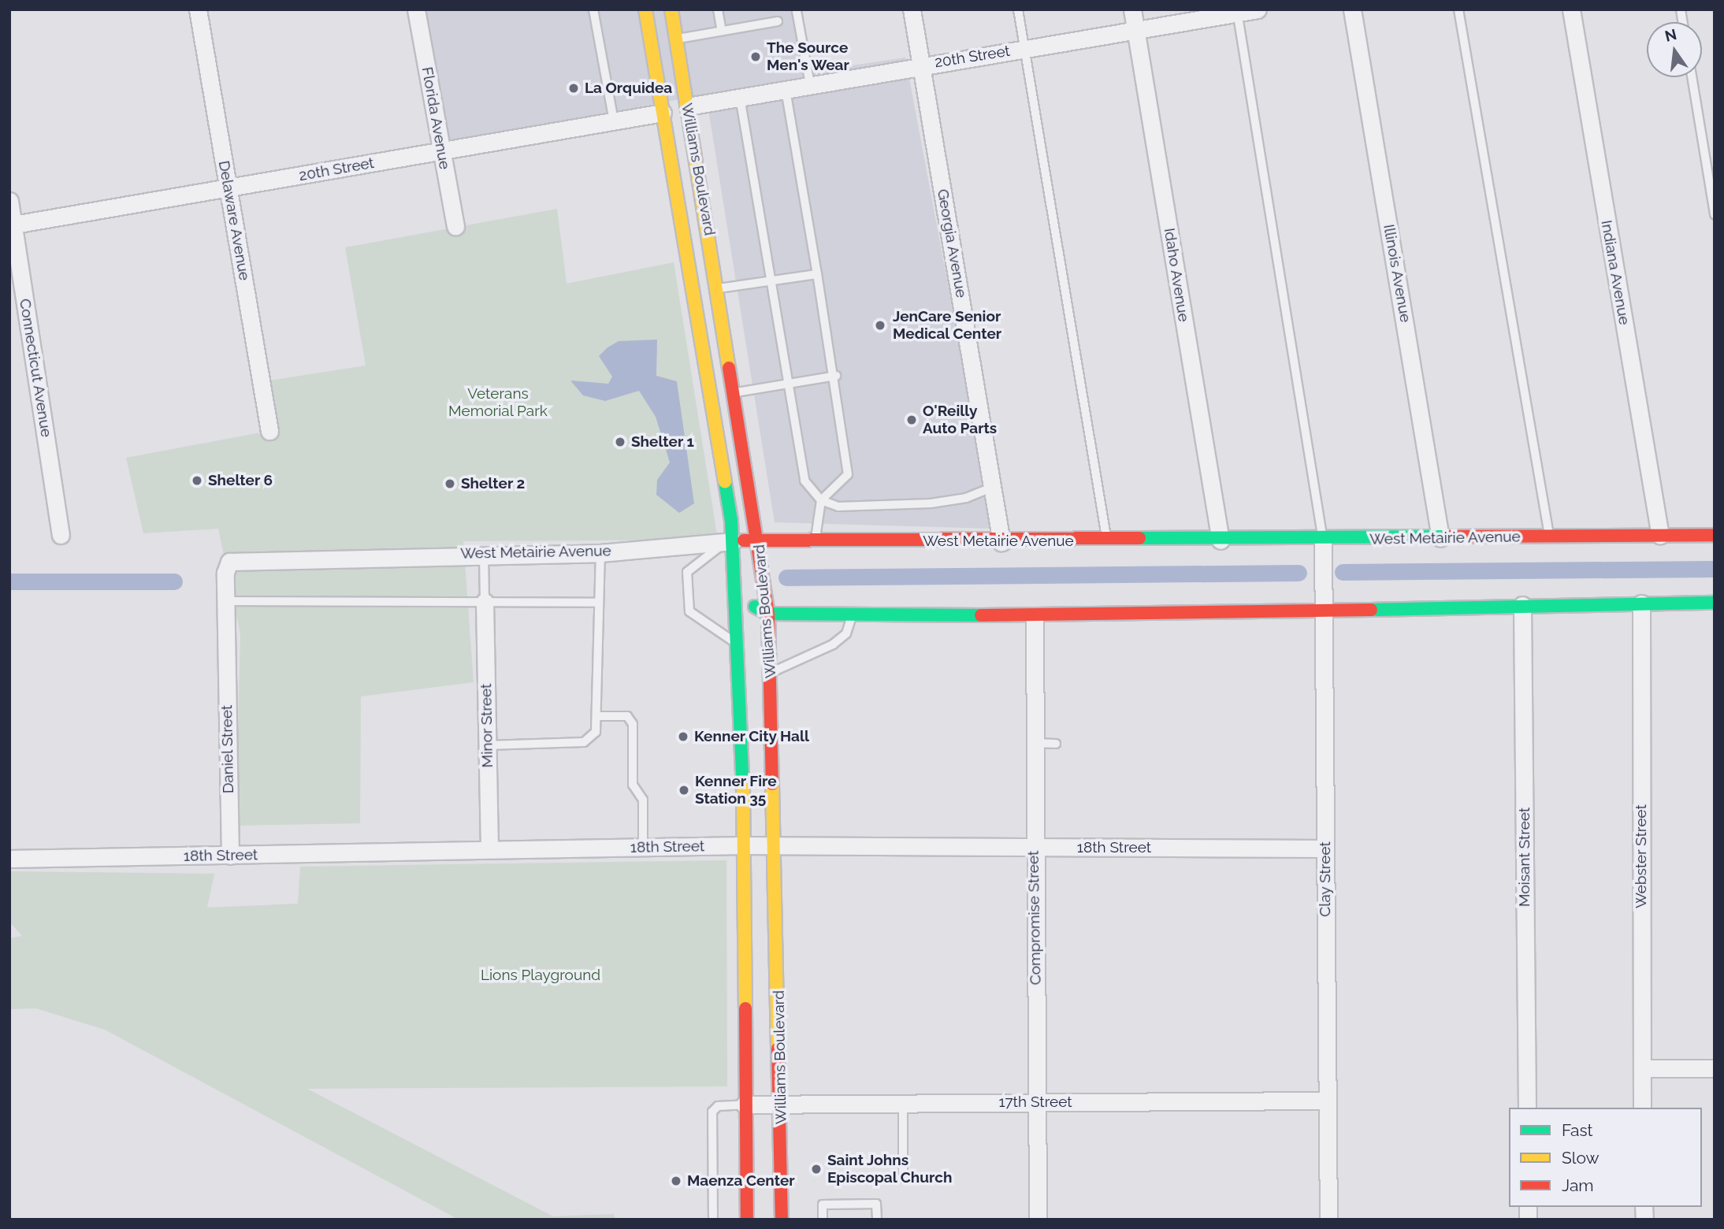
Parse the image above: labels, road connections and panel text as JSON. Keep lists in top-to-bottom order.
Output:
{
  "streets": {
    "main road": ["Williams Boulevard", "West Metairie Avenue"],
    "street": [
      "20th Street",
      "Florida Avenue",
      "Delaware Avenue",
      "Georgia Avenue",
      "Indiana Avenue",
      "Illinois Avenue",
      "Idaho Avenue",
      "Connecticut Avenue",
      "Minor Street",
      "Daniel Street",
      "18th Street",
      "Webster Street",
      "Moisant Street",
      "Clay Street",
      "Compromise Street",
      "17th Street"
    ]
  },
  "crossings": [
    ["20th Street", "Florida Avenue"],
    ["20th Street", "Williams Boulevard"],
    ["20th Street", "Delaware Avenue"],
    ["20th Street", "Georgia Avenue"],
    ["20th Street", "Idaho Avenue"],
    ["20th Street", "Connecticut Avenue"],
    ["Williams Boulevard", "West Metairie Avenue"],
    ["Williams Boulevard", "18th Street"],
    ["Williams Boulevard", "17th Street"],
    ["Georgia Avenue", "West Metairie Avenue"],
    ["Indiana Avenue", "West Metairie Avenue"],
    ["Illinois Avenue", "West Metairie Avenue"],
    ["Idaho Avenue", "West Metairie Avenue"],
    ["West Metairie Avenue", "Daniel Street"],
    ["West Metairie Avenue", "Clay Street"],
    ["Minor Street", "18th Street"],
    ["Daniel Street", "18th Street"],
    ["18th Street", "Clay Street"],
    ["18th Street", "Compromise Street"],
    ["Clay Street", "17th Street"],
    ["Compromise Street", "17th Street"]
  ],
  "parks": ["Veterans Memorial Park", "Lions Playground"],
  "places": [
    "The Source Men's Wear",
    "La Orquidea",
    "JenCare Senior Medical Center",
    "O'Reilly Auto Parts",
    "Shelter 1",
    "Shelter 6",
    "Shelter 2",
    "Kenner City Hall",
    "Kenner Fire Station 35",
    "Saint Johns Episcopal Church",
    "Maenza Center"
  ],
  "legend": ["Fast", "Slow", "Jam"],
  "north": "top"
}
